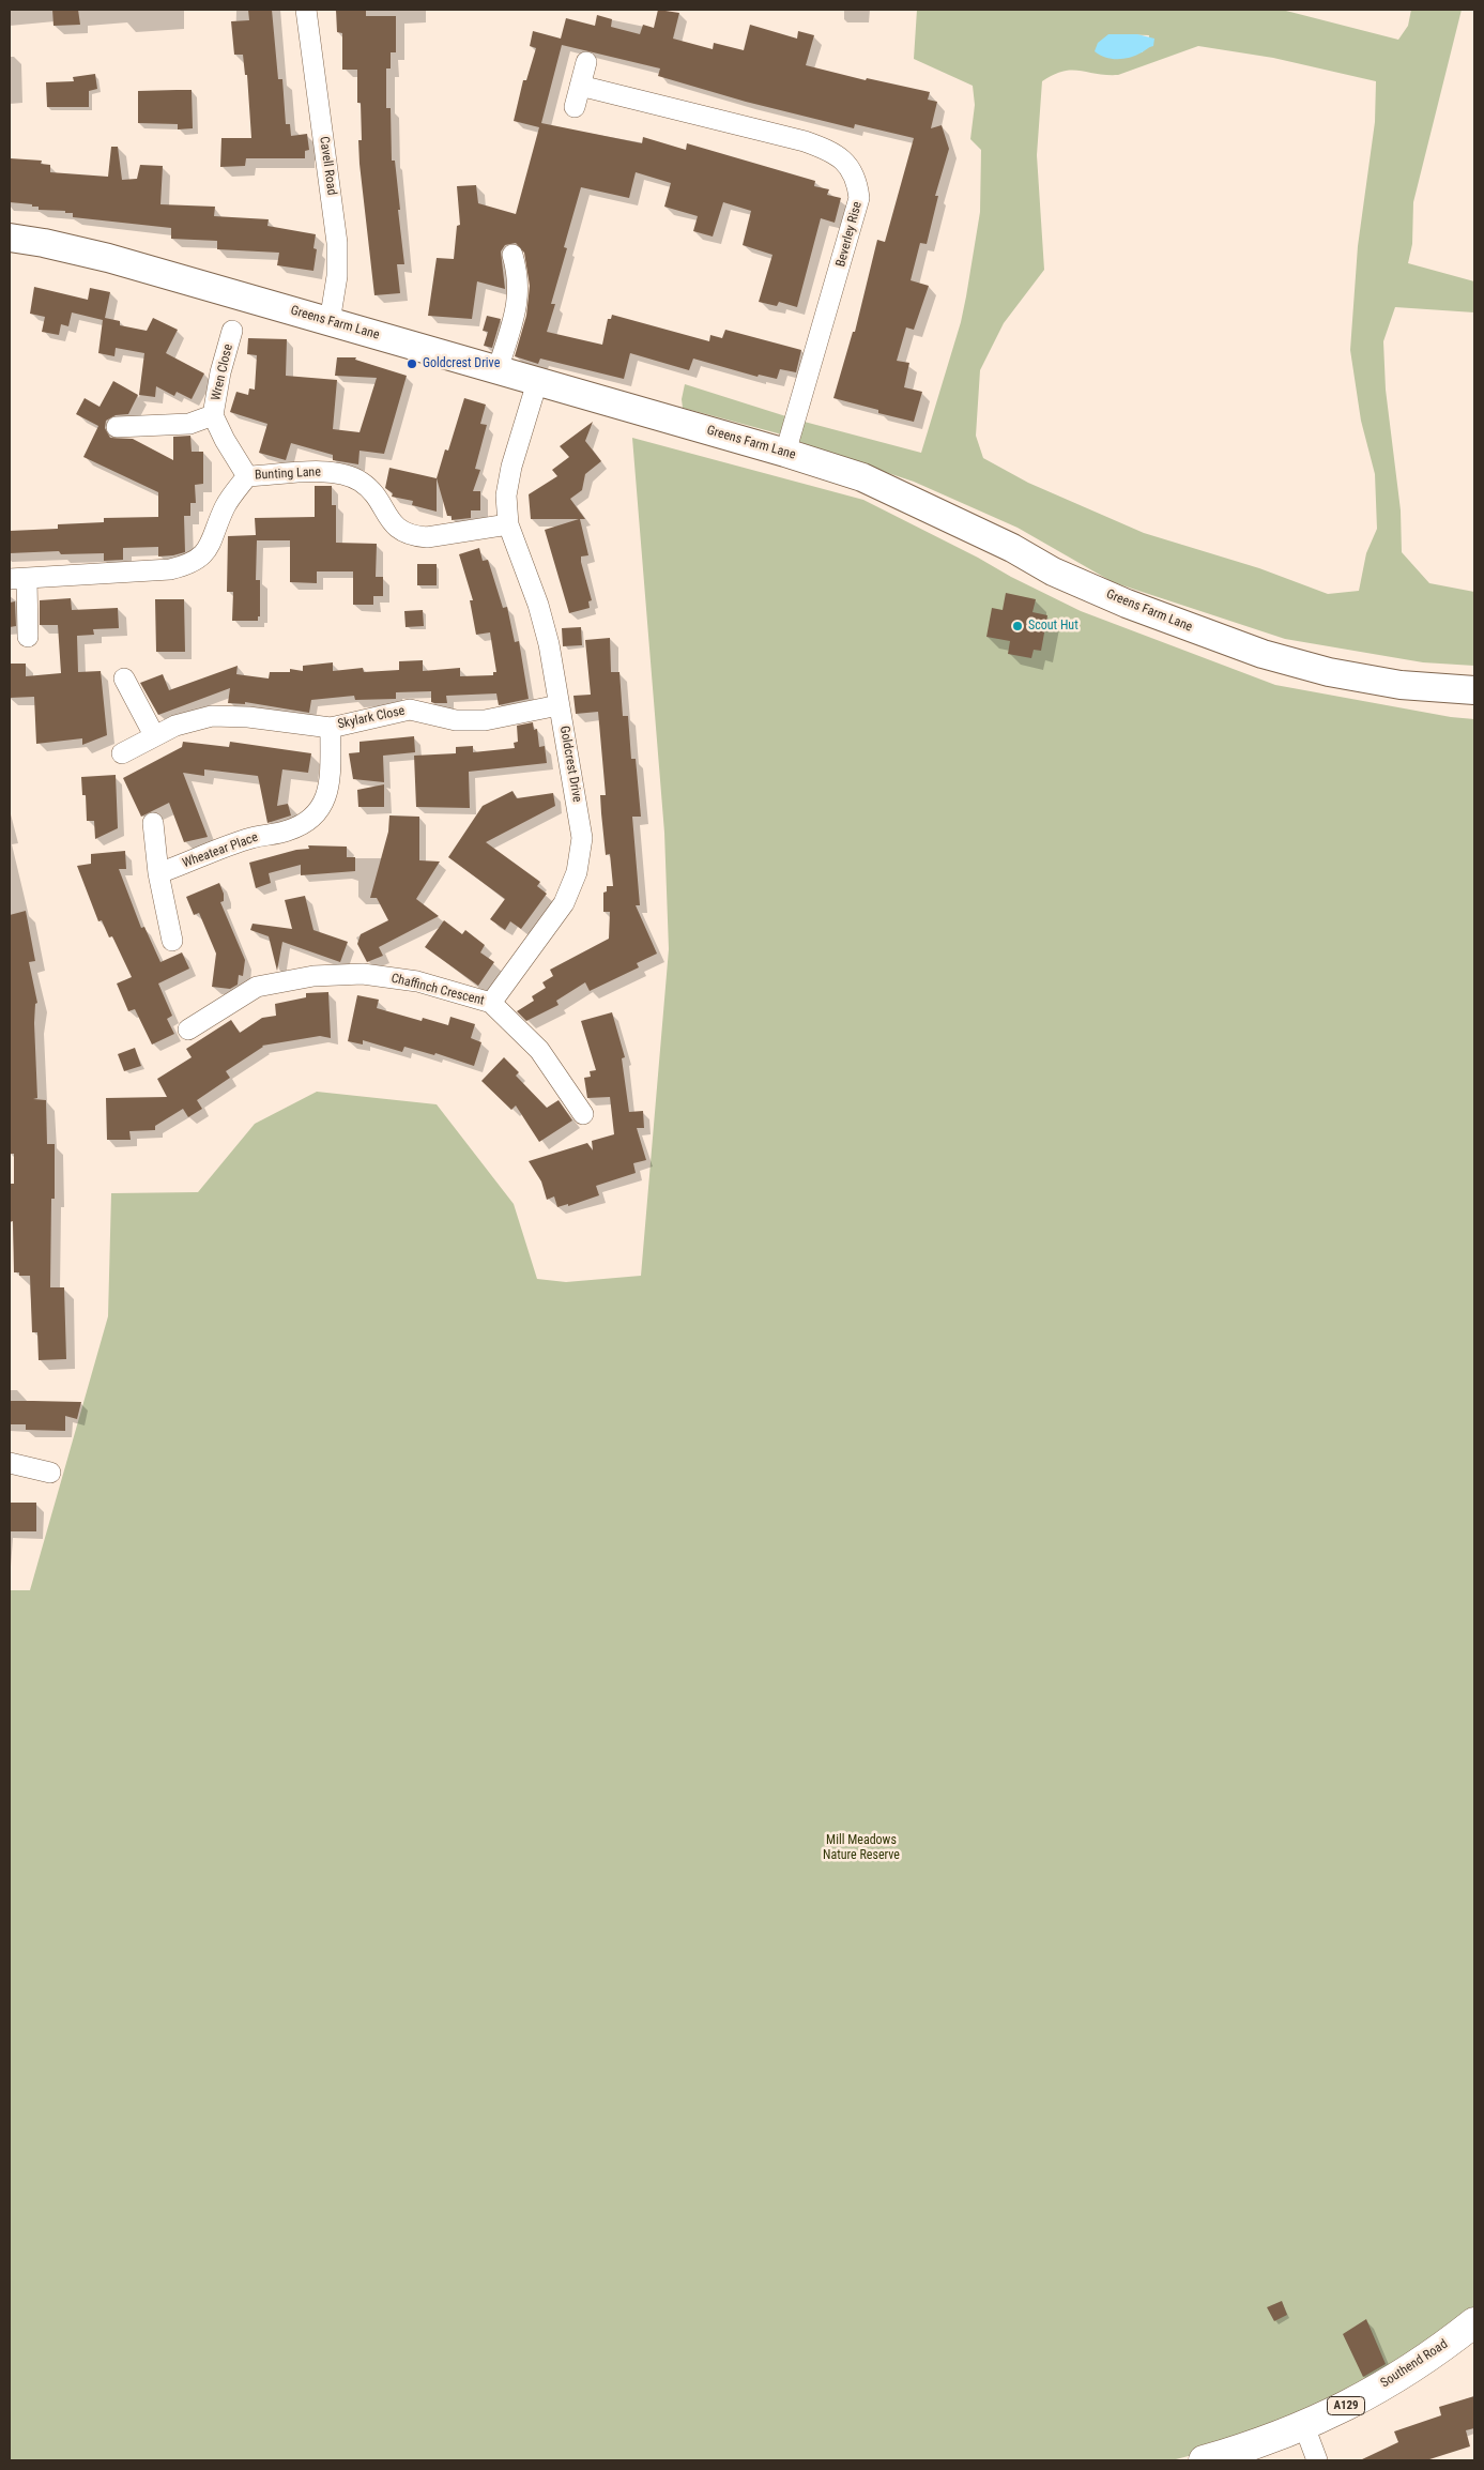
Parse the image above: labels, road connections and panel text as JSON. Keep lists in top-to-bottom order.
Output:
{
  "streets": {
    "main road": ["Southend Road", "A129"],
    "street": [
      "Cavell Road",
      "Beverley Rise",
      "Greens Farm Lane",
      "Wren Close",
      "Bunting Lane",
      "Skylark Close",
      "Goldcrest Drive",
      "Wheatear Place",
      "Chaffinch Crescent"
    ]
  },
  "crossings": [
    ["Cavell Road", "Greens Farm Lane"],
    ["Beverley Rise", "Greens Farm Lane"],
    ["Greens Farm Lane", "Goldcrest Drive"],
    ["Wren Close", "Bunting Lane"],
    ["Bunting Lane", "Goldcrest Drive"],
    ["Skylark Close", "Goldcrest Drive"],
    ["Skylark Close", "Wheatear Place"],
    ["Goldcrest Drive", "Chaffinch Crescent"]
  ],
  "parks": ["Mill Meadows Nature Reserve"],
  "places": ["Goldcrest Drive", "Scout Hut"]
}
